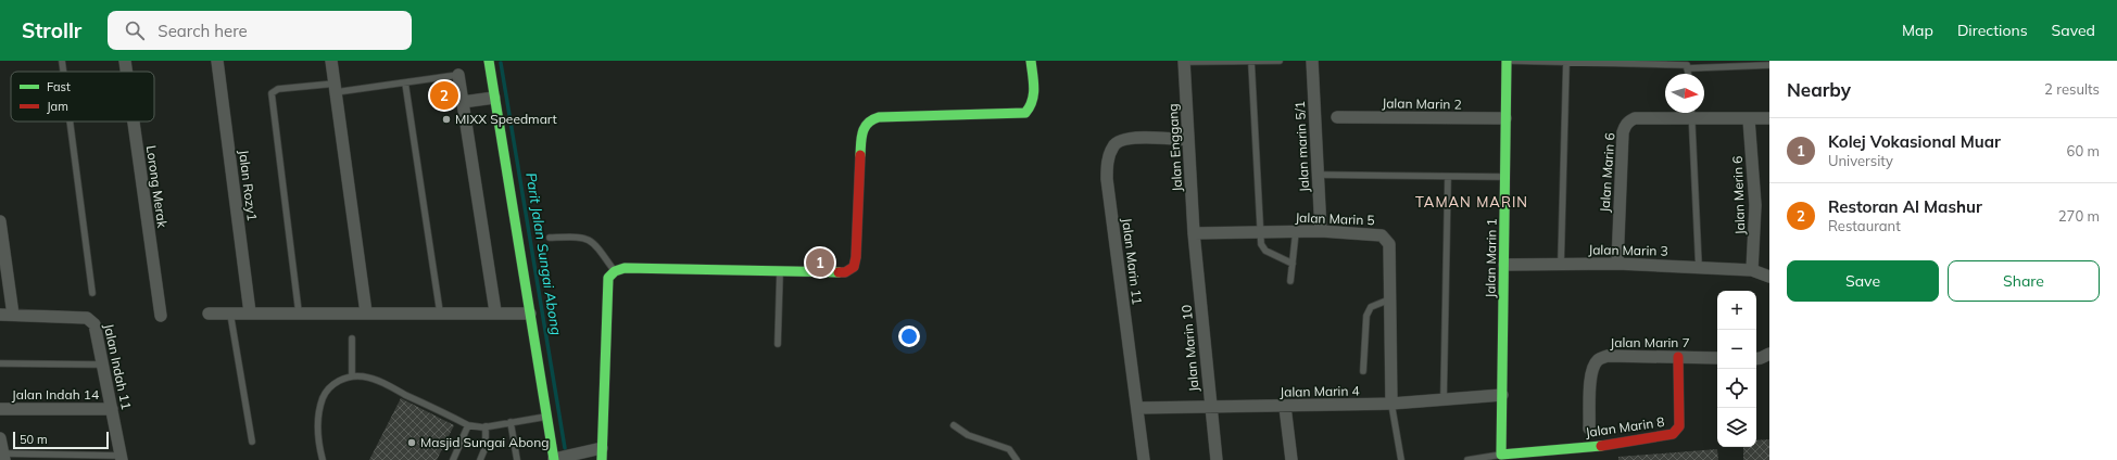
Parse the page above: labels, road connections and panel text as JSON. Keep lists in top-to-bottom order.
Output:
{
  "streets": {
    "street": [
      "Jalan Marin 2",
      "Jalan marin 5/1",
      "Jalan Enggang",
      "Jalan Marin 6",
      "Jalan Rozy1",
      "Lorong Merak",
      "Jalan Merin 6",
      "Jalan Marin 5",
      "Jalan Marin 3",
      "Jalan Marin 1",
      "Jalan Marin 11",
      "Jalan Marin 7",
      "Jalan Marin 10",
      "Jalan Indah 11",
      "Jalan Marin 4",
      "Jalan Indah 14",
      "Jalan Marin 8"
    ]
  },
  "crossings": [
    ["Jalan Marin 2", "Jalan Marin 1"],
    ["Jalan marin 5/1", "Jalan Marin 5"],
    ["Jalan Enggang", "Jalan Marin 5"],
    ["Jalan Enggang", "Jalan Marin 11"],
    ["Jalan Enggang", "Jalan Marin 10"],
    ["Jalan Marin 6", "Jalan Merin 6"],
    ["Jalan Marin 6", "Jalan Marin 3"],
    ["Jalan Merin 6", "Jalan Marin 3"],
    ["Jalan Marin 5", "Jalan Marin 10"],
    ["Jalan Marin 5", "Jalan Marin 4"],
    ["Jalan Marin 3", "Jalan Marin 1"],
    ["Jalan Marin 1", "Jalan Marin 4"],
    ["Jalan Marin 1", "Jalan Marin 8"],
    ["Jalan Marin 11", "Jalan Marin 4"],
    ["Jalan Marin 7", "Jalan Marin 8"],
    ["Jalan Marin 10", "Jalan Marin 4"],
    ["Jalan Indah 11", "Jalan Indah 14"]
  ],
  "districts": ["TAMAN MARIN"],
  "water": ["Parit Jalan Sungai Abong"],
  "places": ["MIXX Speedmart", "Masjid Sungai Abong"],
  "legend": ["Fast", "Jam"],
  "scale_bar": "50 m",
  "north": "right",
  "page": {
    "header": "Strollr",
    "search": "Search here",
    "nav": ["Map", "Directions", "Saved"],
    "heading": ["Nearby", "2 results"],
    "pins": ["2", "1"],
    "list": [
      {
        "mark": "1",
        "name": "Kolej Vokasional Muar",
        "note": "University",
        "value": "60 m"
      },
      {
        "mark": "2",
        "name": "Restoran Al Mashur",
        "note": "Restaurant",
        "value": "270 m"
      }
    ],
    "buttons": ["Save", "Share"],
    "map_buttons": ["+", "−"],
    "scale": "50 m"
  }
}
